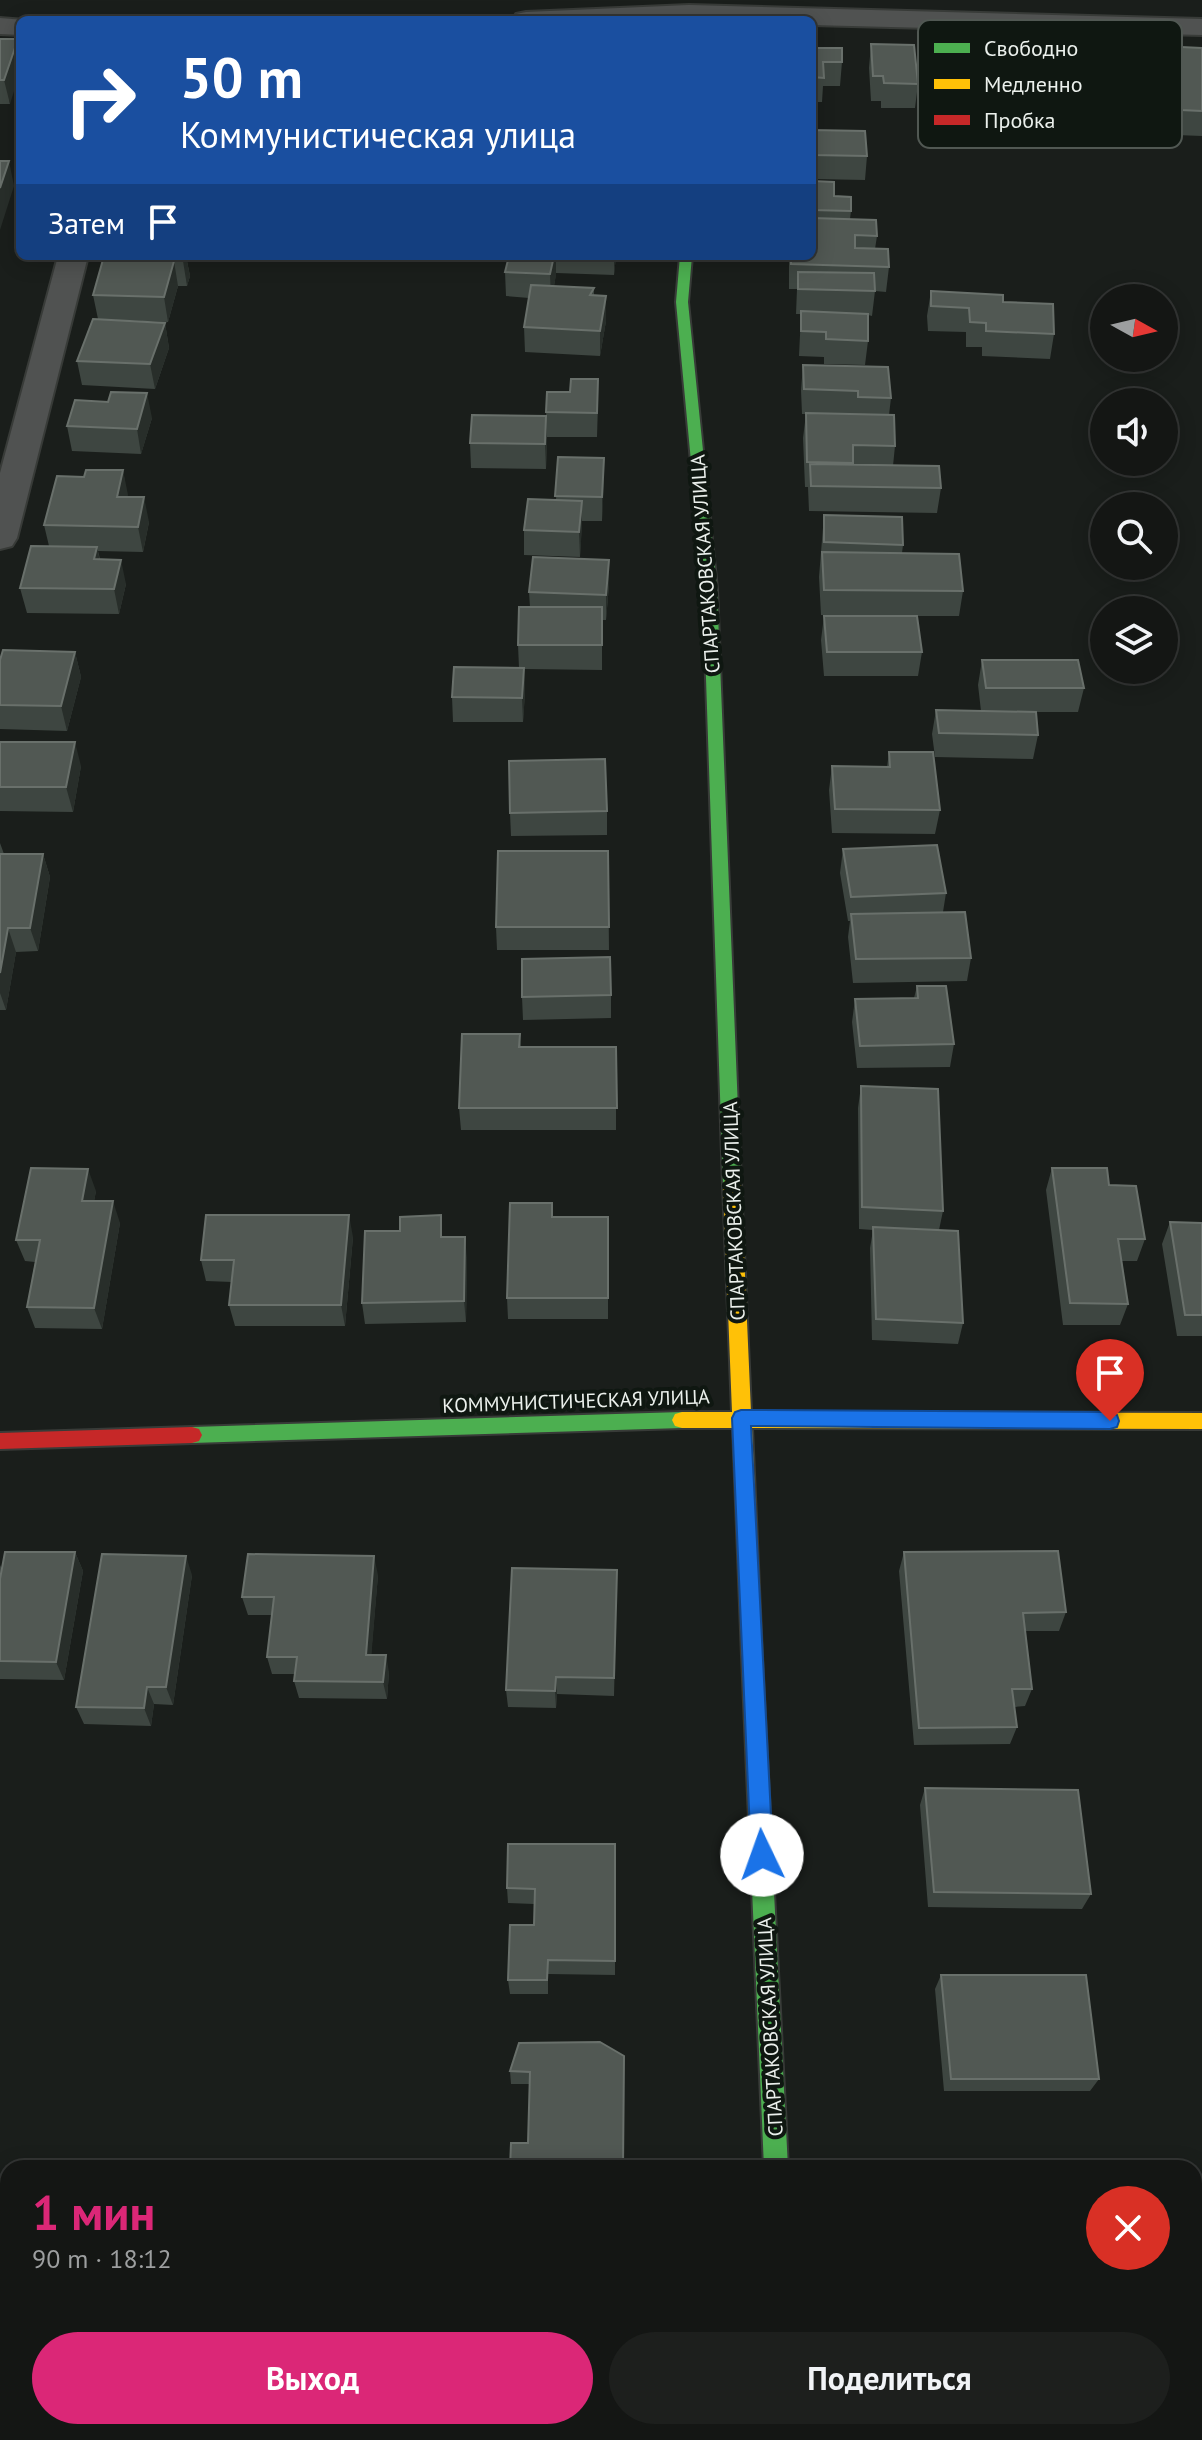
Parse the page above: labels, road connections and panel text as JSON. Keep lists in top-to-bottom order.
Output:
{
  "streets": {
    "street": ["СПАРТАКОВСКАЯ УЛИЦА", "КОММУНИСТИЧЕСКАЯ УЛИЦА"]
  },
  "crossings": [
    ["СПАРТАКОВСКАЯ УЛИЦА", "КОММУНИСТИЧЕСКАЯ УЛИЦА"]
  ],
  "legend": ["Свободно", "Медленно", "Пробка"],
  "north": "right",
  "page": {
    "turn": ["50 m", "Коммунистическая улица"],
    "then": "Затем",
    "heading": ["1 мин", "90 m · 18:12"],
    "buttons": ["Выход", "Поделиться"]
  }
}
